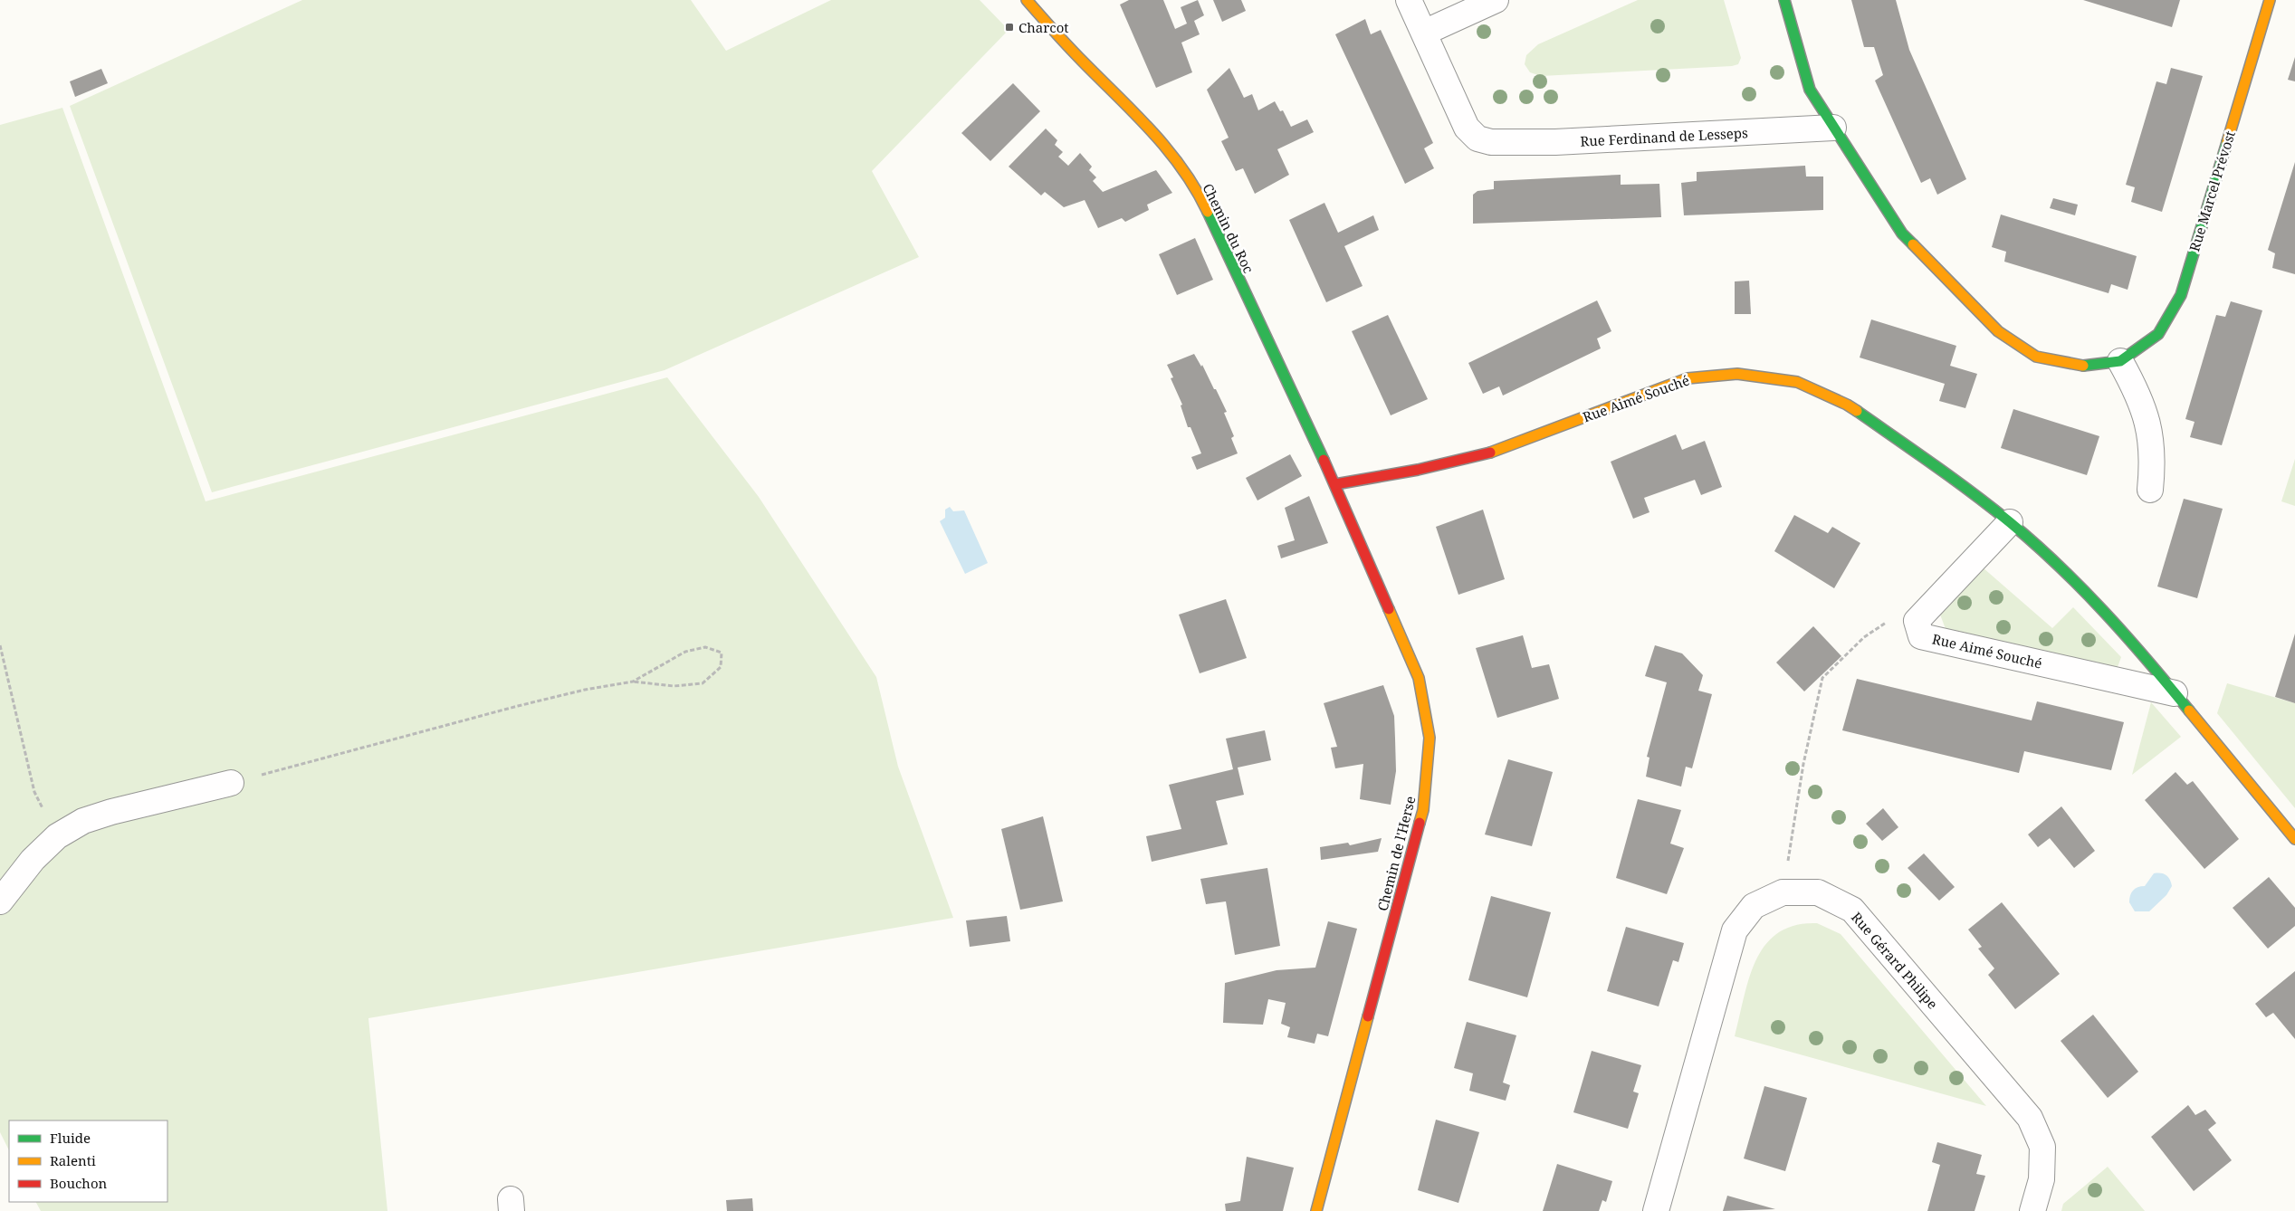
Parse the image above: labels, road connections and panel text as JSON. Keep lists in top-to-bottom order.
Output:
{
  "streets": {
    "street": [
      "Rue Ferdinand de Lesseps",
      "Rue Marcel Prévost",
      "Chemin du Roc",
      "Rue Aimé Souché",
      "Chemin de l'Herse",
      "Rue Gérard Philipe"
    ]
  },
  "crossings": [
    ["Rue Ferdinand de Lesseps", "Rue Marcel Prévost"],
    ["Chemin du Roc", "Rue Aimé Souché"],
    ["Chemin du Roc", "Chemin de l'Herse"],
    ["Rue Aimé Souché", "Chemin de l'Herse"]
  ],
  "places": {
    "transit": ["Charcot"]
  },
  "legend": ["Fluide", "Ralenti", "Bouchon"]
}
